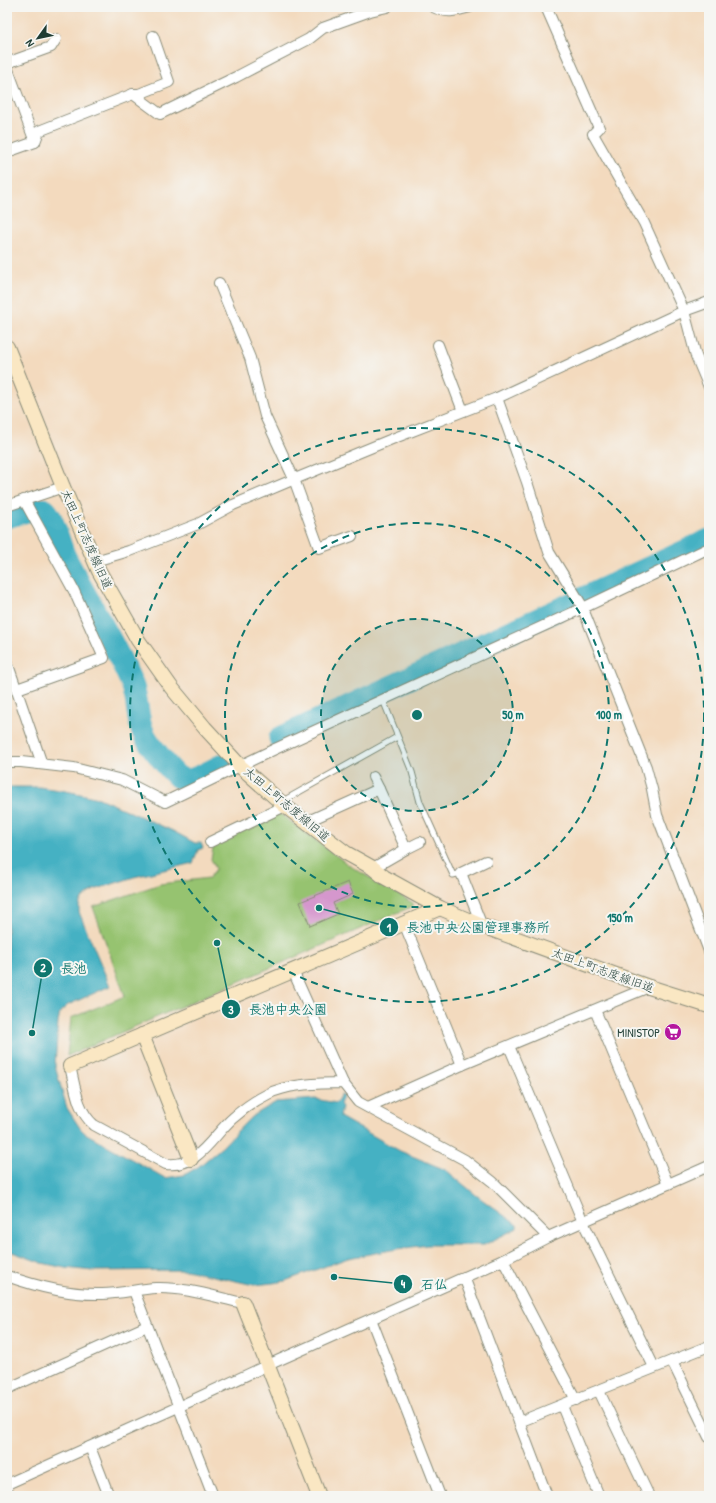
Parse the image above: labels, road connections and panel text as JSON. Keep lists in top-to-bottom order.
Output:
{
  "streets": {
    "street": ["太田上町志度線旧道"]
  },
  "places": {
    "other": [
      "長池中央公園管理事務所",
      "長池中央公園",
      "長池",
      "石仏"
    ],
    "supermarket": ["MINISTOP"]
  },
  "north": "bottom left",
  "rings": ["50 m", "100 m", "150 m"]
}
